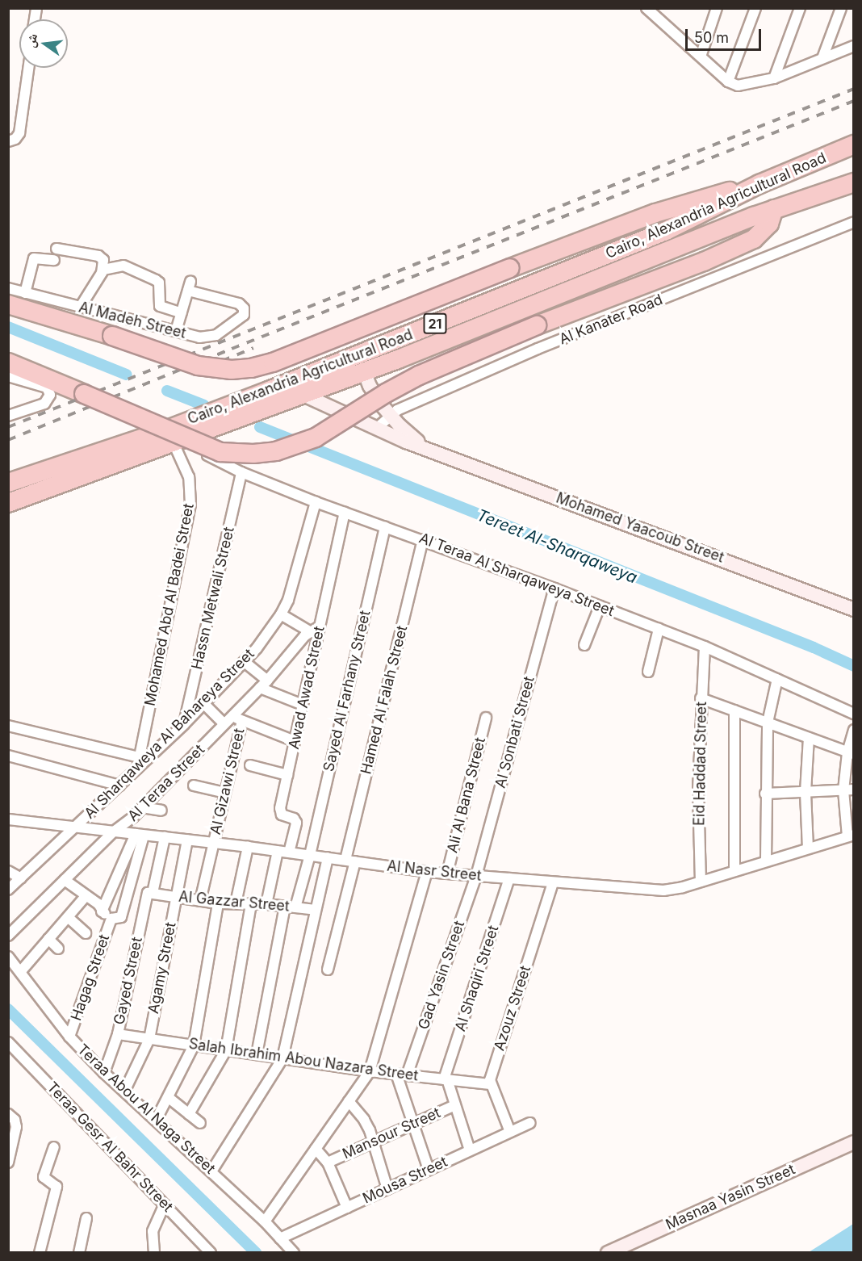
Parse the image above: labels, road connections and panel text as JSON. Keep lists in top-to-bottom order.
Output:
{
  "streets": {
    "highway": ["Cairo, Alexandria Agricultural Road", "21"],
    "main road": ["Mohamed Yaacoub Street", "Masnaa Yasin Street"],
    "street": [
      "Al Kanater Road",
      "Al Madeh Street",
      "Al Teraa Al Sharqaweya Street",
      "Hassn Metwali Street",
      "Mohamed Abd Al Badei Street",
      "Awad Awad Street",
      "Sayed Al Farhany Street",
      "Hamed Al Falah Street",
      "Al Sonbati Street",
      "Al Sharqaweya Al Bahareya Street",
      "Eid Haddad Street",
      "Al Gizawi Street",
      "Al Teraa Street",
      "Ali Al Bana Street",
      "Al Nasr Street",
      "Al Gazzar Street",
      "Agamy Street",
      "Gad Yasin Street",
      "Hagag Street",
      "Al Shaqiri Street",
      "Gayed Street",
      "Azouz Street",
      "Salah Ibrahim Abou Nazara Street",
      "Teraa Abou Al Naga Street",
      "Mansour Street",
      "Teraa Gesr Al Bahr Street",
      "Mousa Street"
    ]
  },
  "crossings": [
    ["Cairo, Alexandria Agricultural Road", "Mohamed Yaacoub Street"],
    ["Cairo, Alexandria Agricultural Road", "Al Teraa Al Sharqaweya Street"],
    ["Cairo, Alexandria Agricultural Road", "Mohamed Abd Al Badei Street"],
    ["Al Kanater Road", "Mohamed Yaacoub Street"],
    ["Al Teraa Al Sharqaweya Street", "Hassn Metwali Street"],
    ["Al Teraa Al Sharqaweya Street", "Mohamed Abd Al Badei Street"],
    ["Al Teraa Al Sharqaweya Street", "Awad Awad Street"],
    ["Al Teraa Al Sharqaweya Street", "Sayed Al Farhany Street"],
    ["Al Teraa Al Sharqaweya Street", "Hamed Al Falah Street"],
    ["Al Teraa Al Sharqaweya Street", "Al Sonbati Street"],
    ["Al Teraa Al Sharqaweya Street", "Al Sharqaweya Al Bahareya Street"],
    ["Al Teraa Al Sharqaweya Street", "Eid Haddad Street"],
    ["Hassn Metwali Street", "Al Sharqaweya Al Bahareya Street"],
    ["Mohamed Abd Al Badei Street", "Al Sharqaweya Al Bahareya Street"],
    ["Awad Awad Street", "Al Teraa Street"],
    ["Awad Awad Street", "Al Nasr Street"],
    ["Sayed Al Farhany Street", "Al Nasr Street"],
    ["Sayed Al Farhany Street", "Al Gazzar Street"],
    ["Hamed Al Falah Street", "Al Nasr Street"],
    ["Al Sonbati Street", "Al Nasr Street"],
    ["Al Sonbati Street", "Gad Yasin Street"],
    ["Al Sharqaweya Al Bahareya Street", "Al Nasr Street"],
    ["Eid Haddad Street", "Al Nasr Street"],
    ["Al Gizawi Street", "Al Nasr Street"],
    ["Al Gizawi Street", "Al Gazzar Street"],
    ["Al Teraa Street", "Al Nasr Street"],
    ["Ali Al Bana Street", "Al Nasr Street"],
    ["Al Nasr Street", "Agamy Street"],
    ["Al Nasr Street", "Gad Yasin Street"],
    ["Al Nasr Street", "Al Shaqiri Street"],
    ["Al Nasr Street", "Azouz Street"],
    ["Al Gazzar Street", "Agamy Street"],
    ["Al Gazzar Street", "Gayed Street"],
    ["Agamy Street", "Salah Ibrahim Abou Nazara Street"],
    ["Agamy Street", "Teraa Abou Al Naga Street"],
    ["Gad Yasin Street", "Salah Ibrahim Abou Nazara Street"],
    ["Hagag Street", "Teraa Abou Al Naga Street"],
    ["Al Shaqiri Street", "Salah Ibrahim Abou Nazara Street"],
    ["Gayed Street", "Salah Ibrahim Abou Nazara Street"],
    ["Gayed Street", "Teraa Abou Al Naga Street"],
    ["Azouz Street", "Salah Ibrahim Abou Nazara Street"],
    ["Teraa Abou Al Naga Street", "Mousa Street"]
  ],
  "water": ["Tereet Al-Sharqaweya"],
  "scale_bar": "50 m",
  "north": "left"
}
